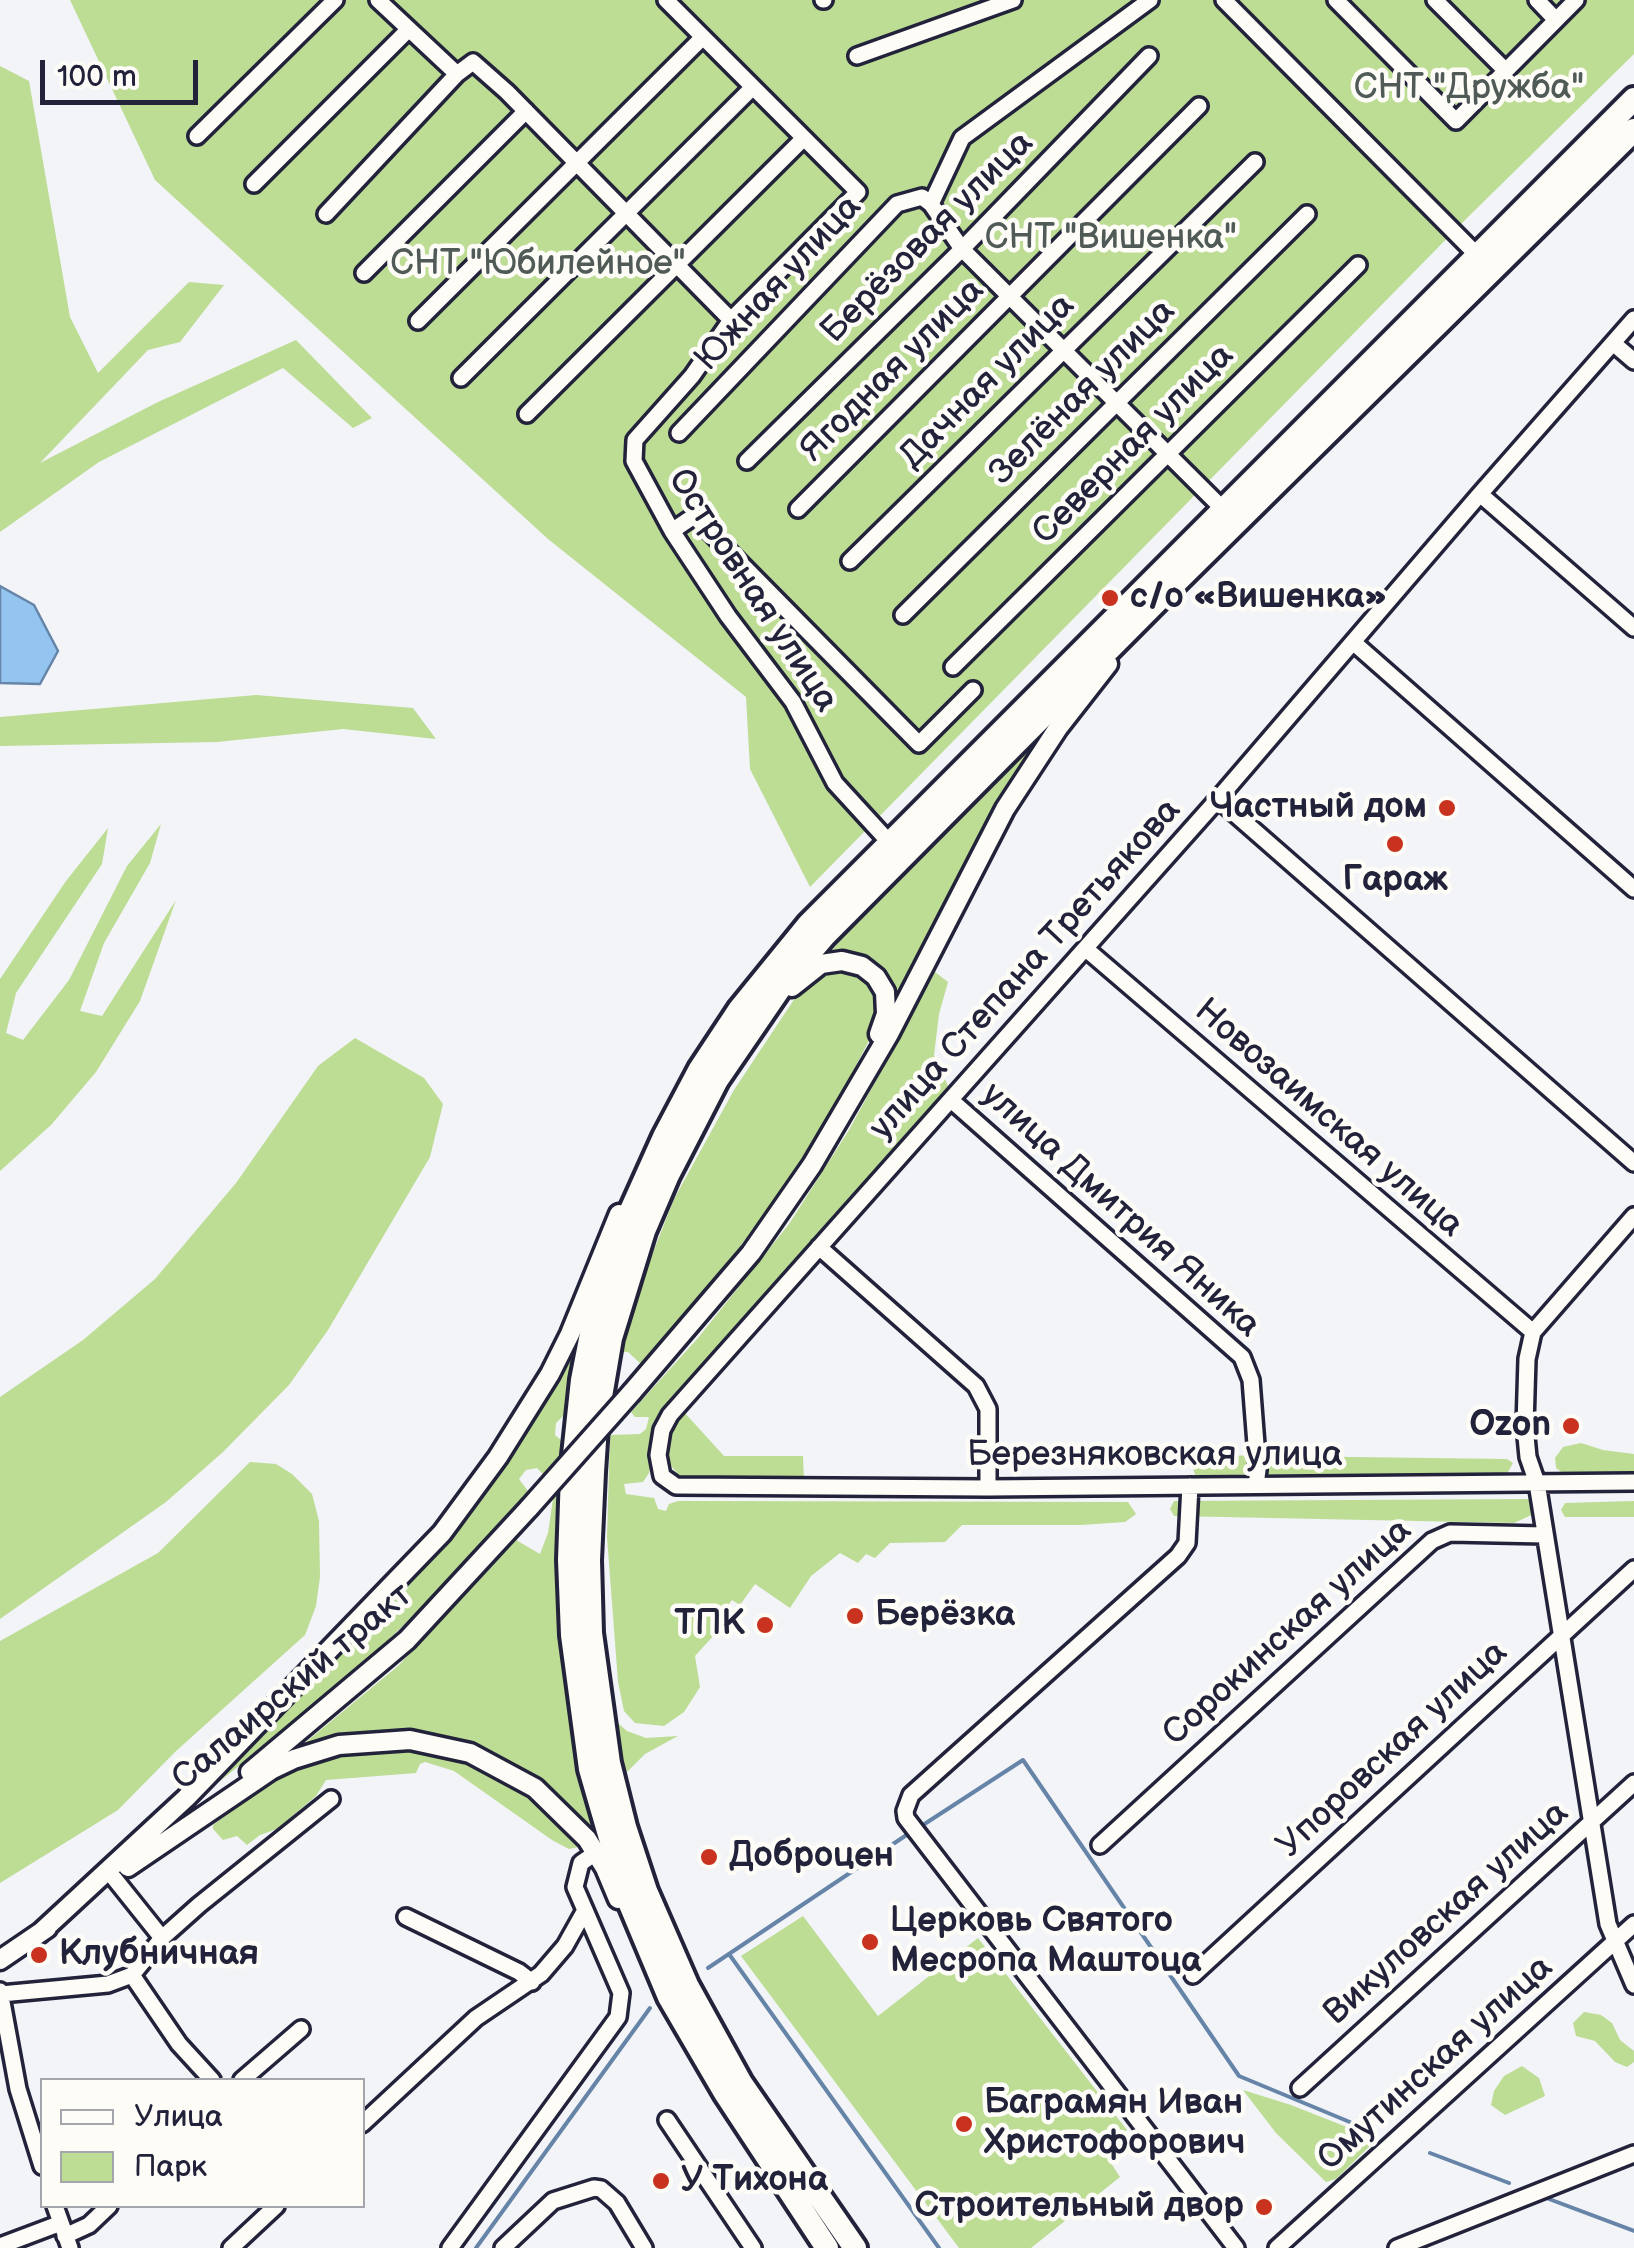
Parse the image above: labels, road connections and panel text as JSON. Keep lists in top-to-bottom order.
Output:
{
  "streets": {
    "main road": ["Салаирский тракт"],
    "street": [
      "Берёзовая улица",
      "Южная улица",
      "Ягодная улица",
      "Дачная улица",
      "Зелёная улица",
      "Северная улица",
      "Островная улица",
      "улица Степана Третьякова",
      "Новозаимская улица",
      "улица Дмитрия Яника",
      "Березняковская улица",
      "Сорокинская улица",
      "Упоровская улица",
      "Викуловская улица",
      "Омутинская улица"
    ]
  },
  "crossings": [
    ["улица Степана Третьякова", "Новозаимская улица"],
    ["улица Степана Третьякова", "улица Дмитрия Яника"],
    ["улица Степана Третьякова", "Березняковская улица"],
    ["улица Дмитрия Яника", "Березняковская улица"]
  ],
  "parks": ["СНТ \"Дружба\"", "СНТ \"Вишенка\"", "СНТ \"Юбилейное\""],
  "places": [
    "с/о «Вишенка»",
    "Частный дом",
    "Гараж",
    "Ozon",
    "Берёзка",
    "ТПК",
    "Доброцен",
    "Церковь Святого Месропа Маштоца",
    "Клубничная",
    "Баграмян Иван Христофорович",
    "У Тихона",
    "Строительный двор"
  ],
  "legend": ["Улица", "Парк"],
  "scale_bar": "100 m"
}
